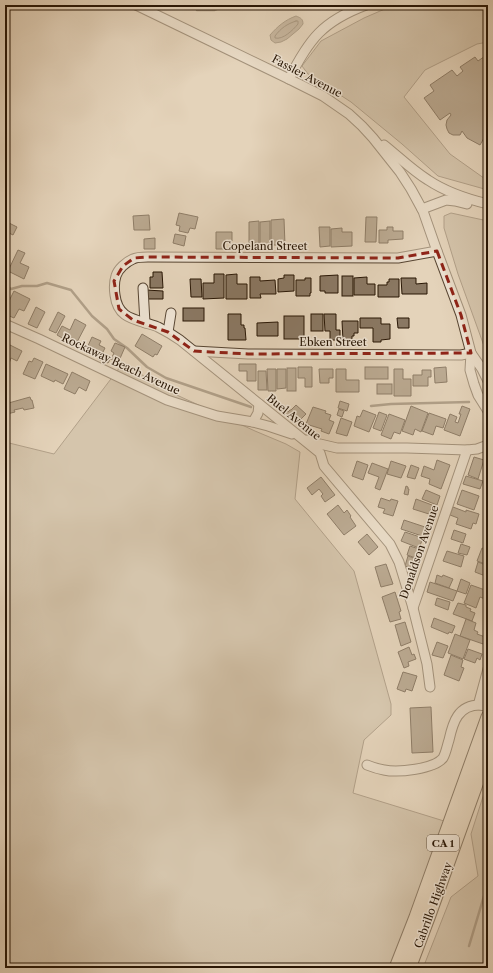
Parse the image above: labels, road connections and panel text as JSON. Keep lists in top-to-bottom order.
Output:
{
  "streets": {
    "highway": ["CA 1", "Cabrillo Highway"],
    "street": [
      "Fassler Avenue",
      "Copeland Street",
      "Ebken Street",
      "Rockaway Beach Avenue",
      "Buel Avenue",
      "Donaldson Avenue"
    ]
  },
  "crossings": [
    ["Fassler Avenue", "Copeland Street"],
    ["Fassler Avenue", "Ebken Street"],
    ["Copeland Street", "Buel Avenue"],
    ["Ebken Street", "Buel Avenue"],
    ["Rockaway Beach Avenue", "Buel Avenue"],
    ["Rockaway Beach Avenue", "Donaldson Avenue"],
    ["Buel Avenue", "Donaldson Avenue"]
  ]
}
